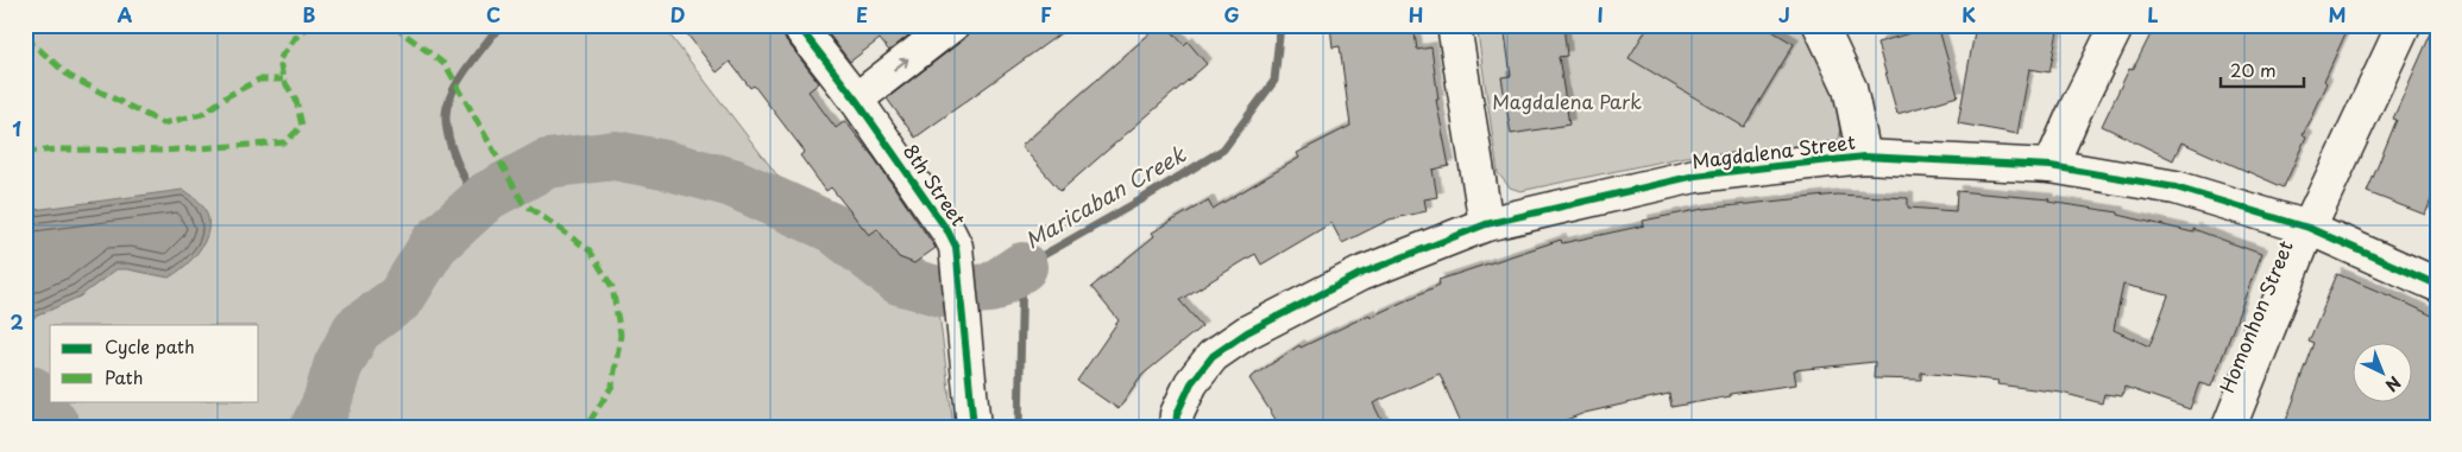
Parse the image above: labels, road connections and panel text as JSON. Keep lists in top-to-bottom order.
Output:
{
  "streets": {
    "street": ["Magdalena Street", "8th Street", "Homonhon Street"]
  },
  "crossings": [
    ["Magdalena Street", "Homonhon Street"]
  ],
  "water": ["Maricaban Creek"],
  "parks": ["Magdalena Park"],
  "legend": ["Cycle path", "Path"],
  "scale_bar": "20 m",
  "north": "bottom right",
  "grid": {
    "columns": [
      "A",
      "B",
      "C",
      "D",
      "E",
      "F",
      "G",
      "H",
      "I",
      "J",
      "K",
      "L",
      "M"
    ],
    "rows": ["1", "2"]
  }
}
